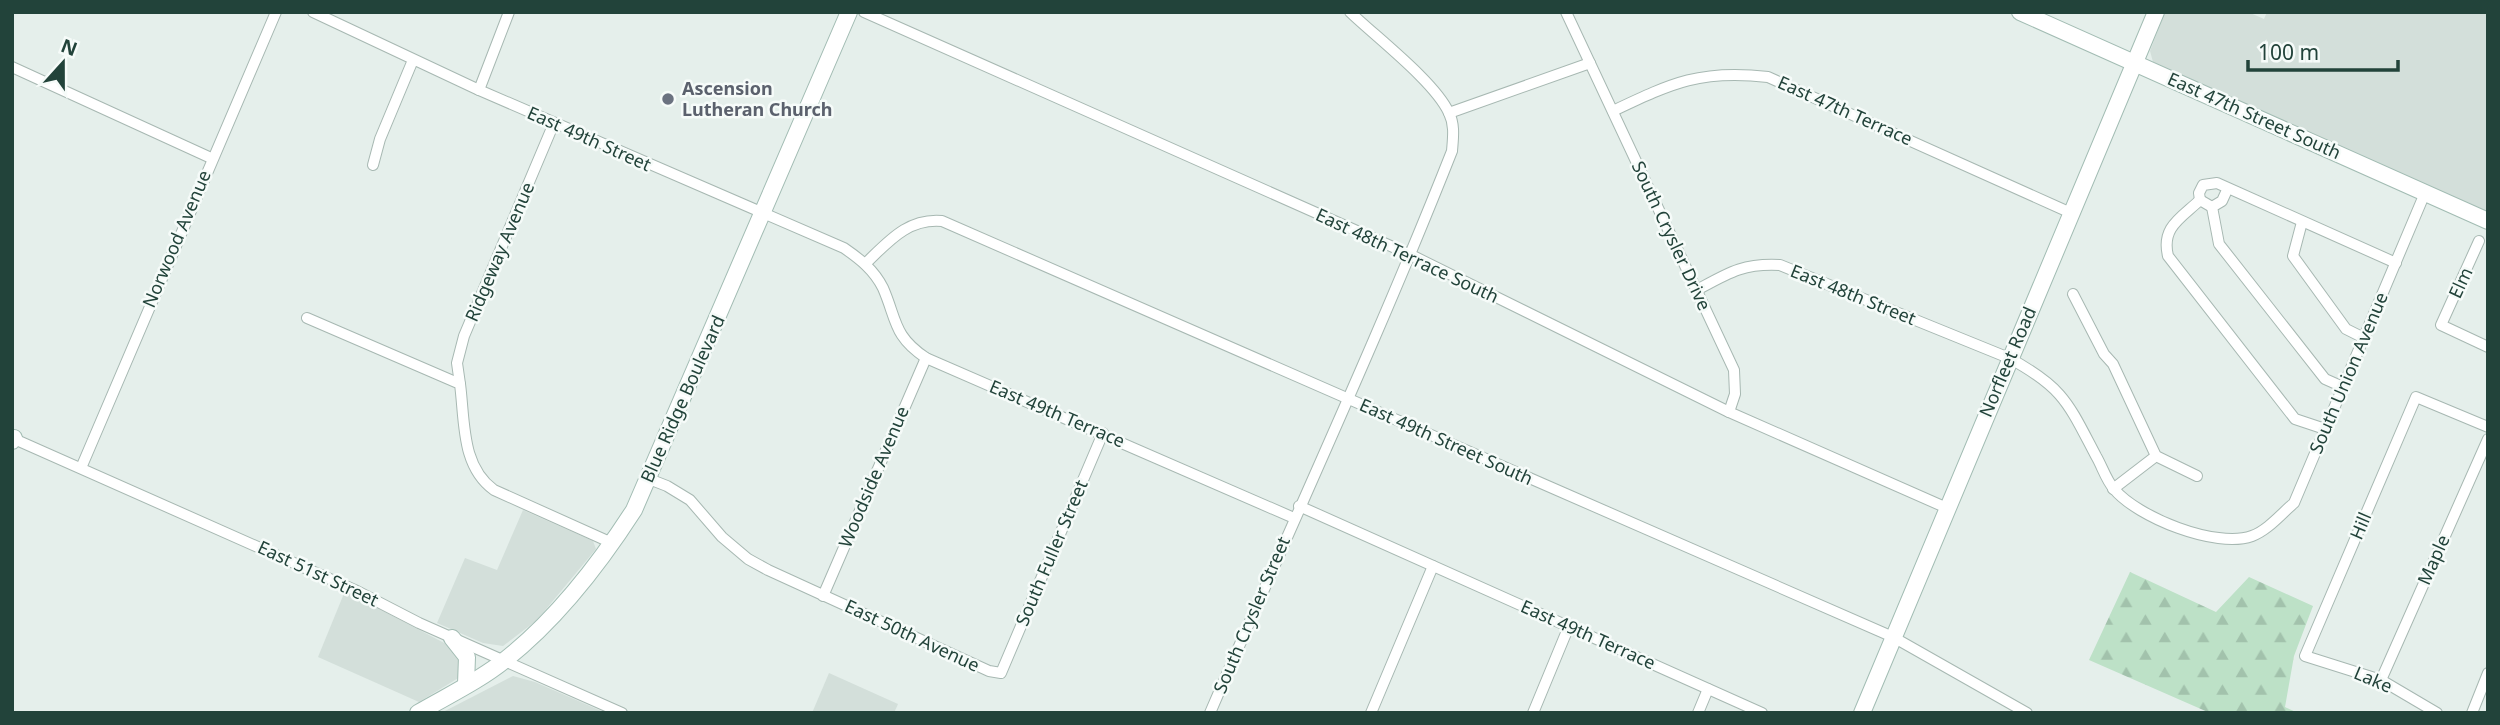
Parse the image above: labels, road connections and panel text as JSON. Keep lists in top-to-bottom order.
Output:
{
  "streets": {
    "street": [
      "East 47th Terrace",
      "East 47th Street South",
      "East 49th Street",
      "South Crysler Drive",
      "Norwood Avenue",
      "Ridgeway Avenue",
      "East 48th Terrace South",
      "Elm",
      "East 48th Street",
      "Norfleet Road",
      "South Union Avenue",
      "Blue Ridge Boulevard",
      "East 49th Terrace",
      "East 49th Street South",
      "Woodside Avenue",
      "Hill",
      "South Fuller Street",
      "Maple",
      "East 51st Street",
      "South Crysler Street",
      "East 50th Avenue",
      "Lake"
    ]
  },
  "crossings": [
    ["East 47th Terrace", "South Crysler Drive"],
    ["East 47th Terrace", "Norfleet Road"],
    ["East 47th Street South", "Norfleet Road"],
    ["East 47th Street South", "South Union Avenue"],
    ["East 49th Street", "Ridgeway Avenue"],
    ["East 49th Street", "Blue Ridge Boulevard"],
    ["East 49th Street", "East 49th Terrace"],
    ["East 49th Street", "East 49th Street South"],
    ["South Crysler Drive", "East 48th Terrace South"],
    ["South Crysler Drive", "East 48th Street"],
    ["Norwood Avenue", "East 51st Street"],
    ["Ridgeway Avenue", "Blue Ridge Boulevard"],
    ["East 48th Terrace South", "Norfleet Road"],
    ["East 48th Street", "Norfleet Road"],
    ["East 48th Street", "South Union Avenue"],
    ["Norfleet Road", "East 49th Street South"],
    ["Blue Ridge Boulevard", "East 51st Street"],
    ["Blue Ridge Boulevard", "East 50th Avenue"],
    ["East 49th Terrace", "East 49th Street South"],
    ["East 49th Terrace", "Woodside Avenue"],
    ["East 49th Terrace", "South Fuller Street"],
    ["East 49th Terrace", "South Crysler Street"],
    ["Woodside Avenue", "East 50th Avenue"],
    ["Hill", "Lake"],
    ["South Fuller Street", "East 50th Avenue"],
    ["Maple", "Lake"]
  ],
  "places": ["Ascension Lutheran Church"],
  "scale_bar": "100 m",
  "north": "top"
}
